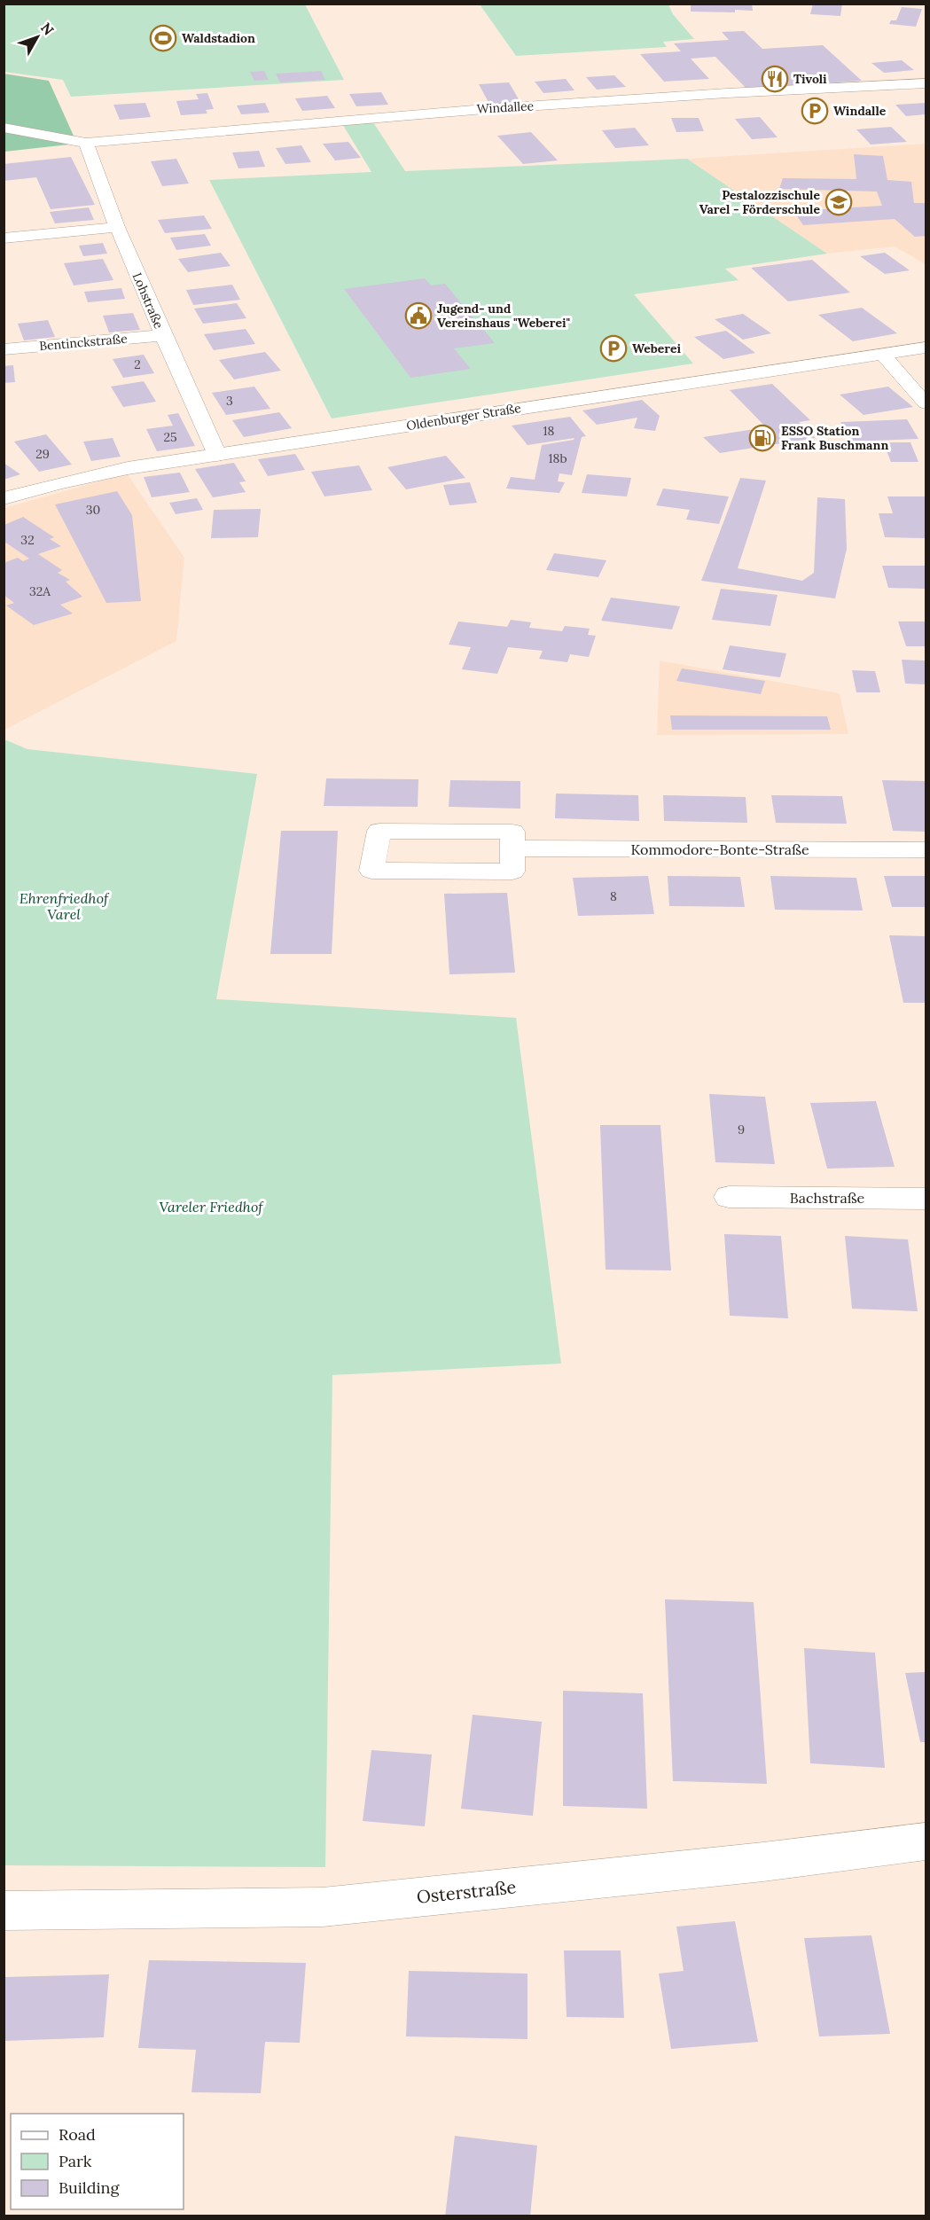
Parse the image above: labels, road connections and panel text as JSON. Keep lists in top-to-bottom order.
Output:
{
  "streets": {
    "street": [
      "Windallee",
      "Lohstraße",
      "Bentinckstraße",
      "Oldenburger Straße",
      "Kommodore-Bonte-Straße",
      "Bachstraße",
      "Osterstraße"
    ]
  },
  "crossings": [
    ["Windallee", "Lohstraße"],
    ["Lohstraße", "Bentinckstraße"],
    ["Lohstraße", "Oldenburger Straße"]
  ],
  "parks": ["Ehrenfriedhof Varel", "Vareler Friedhof"],
  "places": {
    "sports": ["Waldstadion"],
    "restaurant": ["Tivoli"],
    "parking": ["Windalle", "Weberei"],
    "school or university": ["Pestalozzischule Varel - Förderschule"],
    "public building": ["Jugend- und Vereinshaus \"Weberei\""],
    "fuel station": ["ESSO Station Frank Buschmann"]
  },
  "house_numbers": [
    "2",
    "3",
    "18",
    "25",
    "29",
    "18b",
    "30",
    "32",
    "32A",
    "8",
    "9"
  ],
  "legend": ["Road", "Park", "Building"],
  "north": "top right"
}
